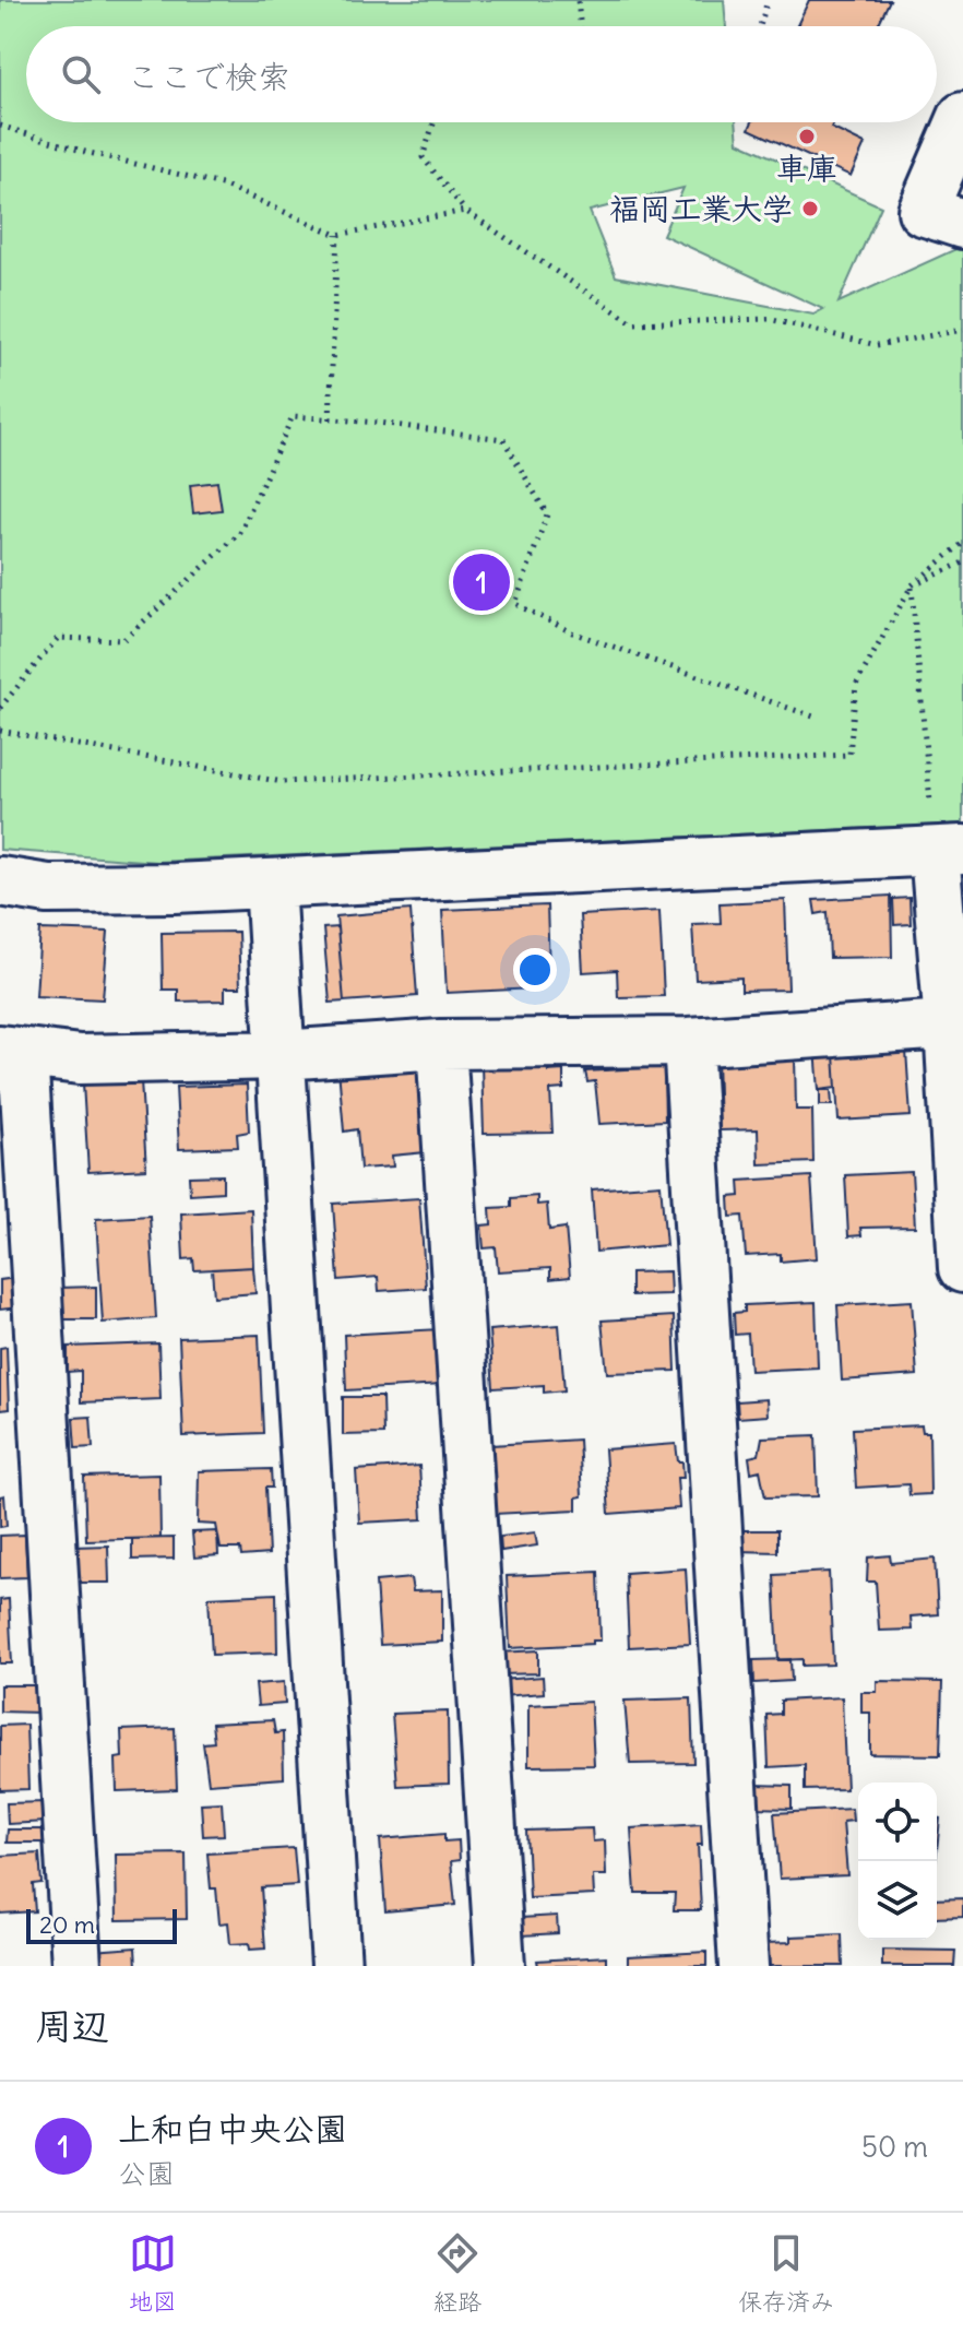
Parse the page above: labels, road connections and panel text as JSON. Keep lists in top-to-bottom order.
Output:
{
  "places": ["車庫", "福岡工業大学"],
  "scale_bar": "20 m",
  "page": {
    "search": "ここで検索",
    "pins": "1",
    "scale": "20 m",
    "heading": "周辺",
    "list": [
      {
        "mark": "1",
        "name": "上和白中央公園",
        "note": "公園",
        "value": "50 m"
      }
    ],
    "nav": ["地図", "経路", "保存済み"]
  }
}
